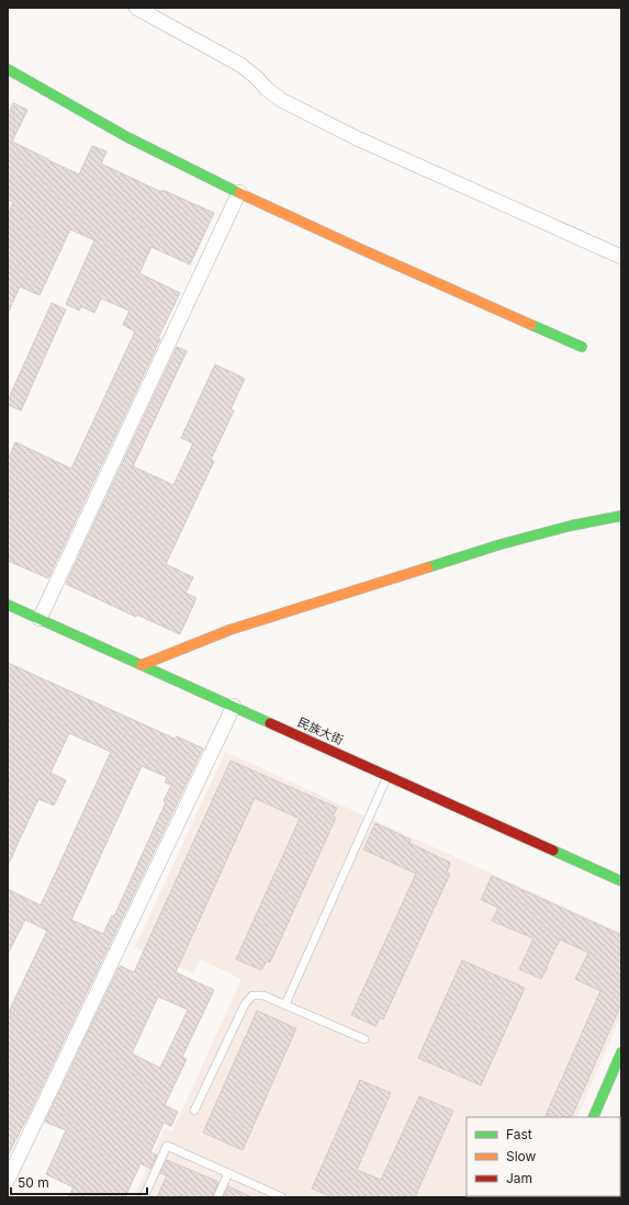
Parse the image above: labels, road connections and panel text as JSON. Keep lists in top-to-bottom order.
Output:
{
  "streets": {
    "street": ["民族大街"]
  },
  "legend": ["Fast", "Slow", "Jam"],
  "scale_bar": "50 m"
}
